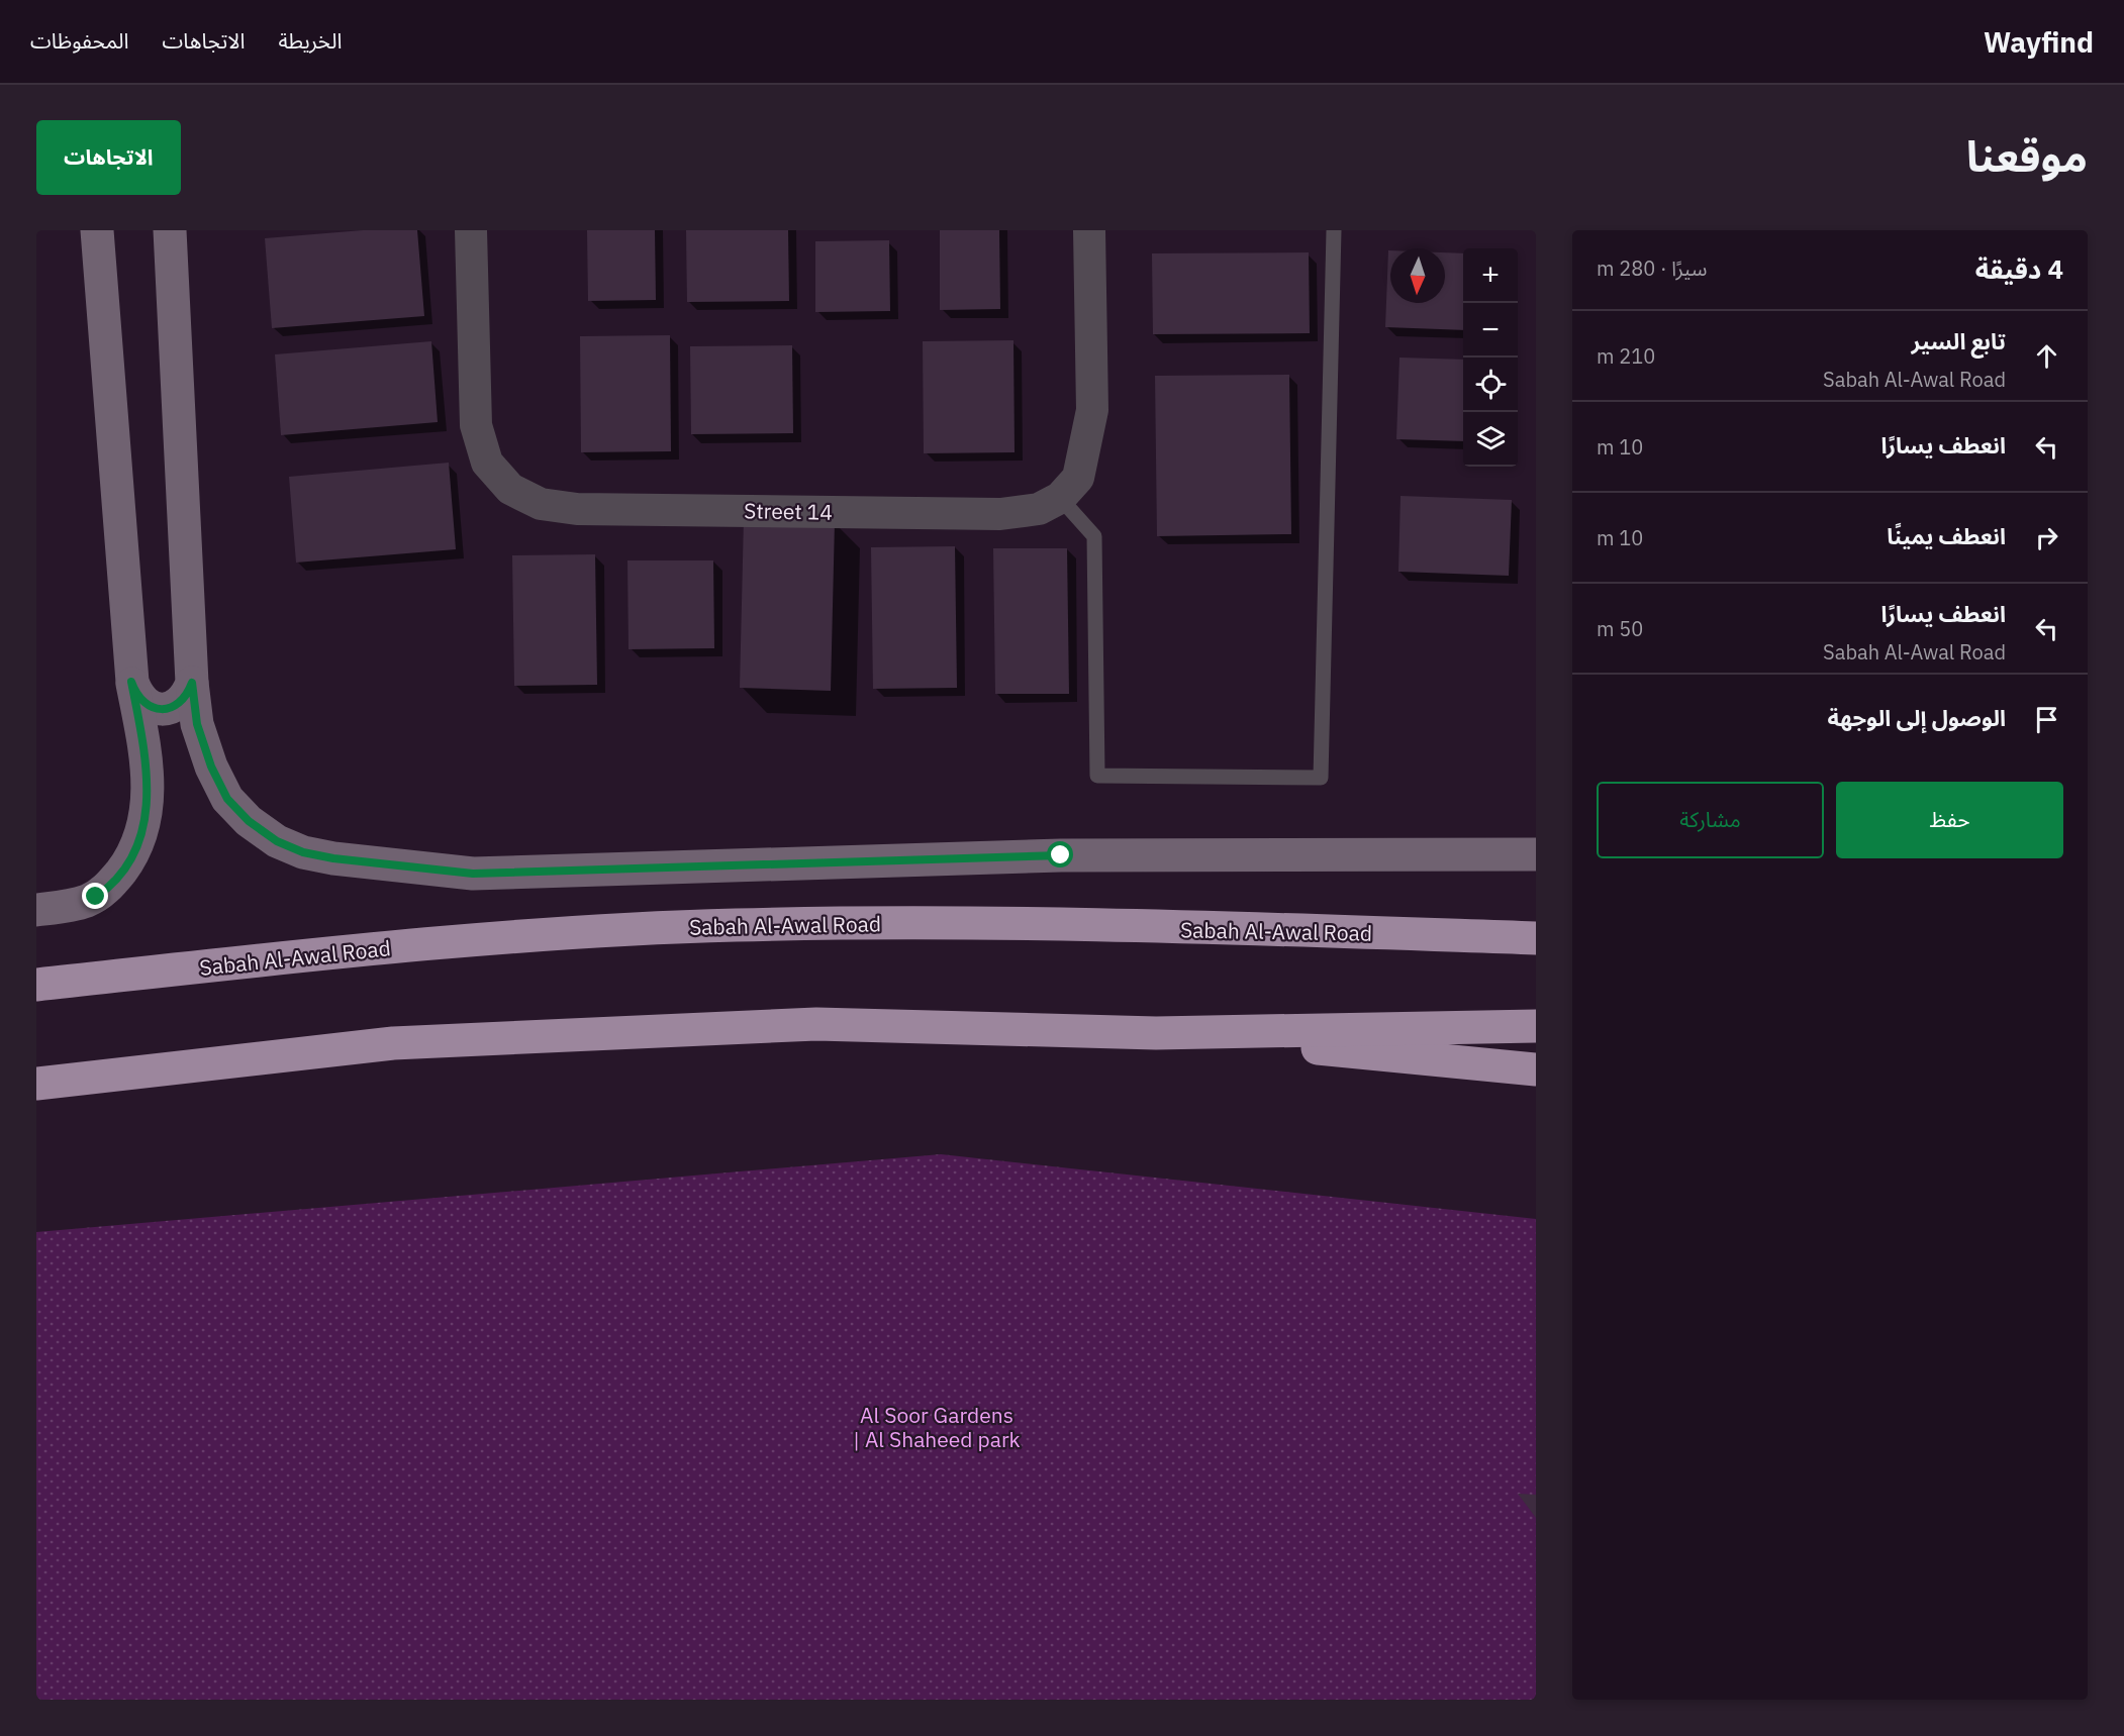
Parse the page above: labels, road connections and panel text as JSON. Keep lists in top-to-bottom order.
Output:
{
  "streets": {
    "highway": ["Sabah Al-Awal Road"],
    "street": ["Street 14"]
  },
  "parks": ["Al Soor Gardens | Al Shaheed park"],
  "north": "bottom",
  "page": {
    "header": "Wayfind",
    "nav": ["الخريطة", "الاتجاهات", "المحفوظات"],
    "title": "موقعنا",
    "buttons": [
      "الاتجاهات",
      ["حفظ", "مشاركة"]
    ],
    "heading": ["4 دقيقة", "سيرًا · 280 m"],
    "map_buttons": ["+", "−"],
    "list": [
      ["تابع السير", "Sabah Al-Awal Road", "210 m"],
      ["انعطف يسارًا", "10 m"],
      ["انعطف يمينًا", "10 m"],
      ["انعطف يسارًا", "Sabah Al-Awal Road", "50 m"],
      "الوصول إلى الوجهة"
    ]
  }
}
